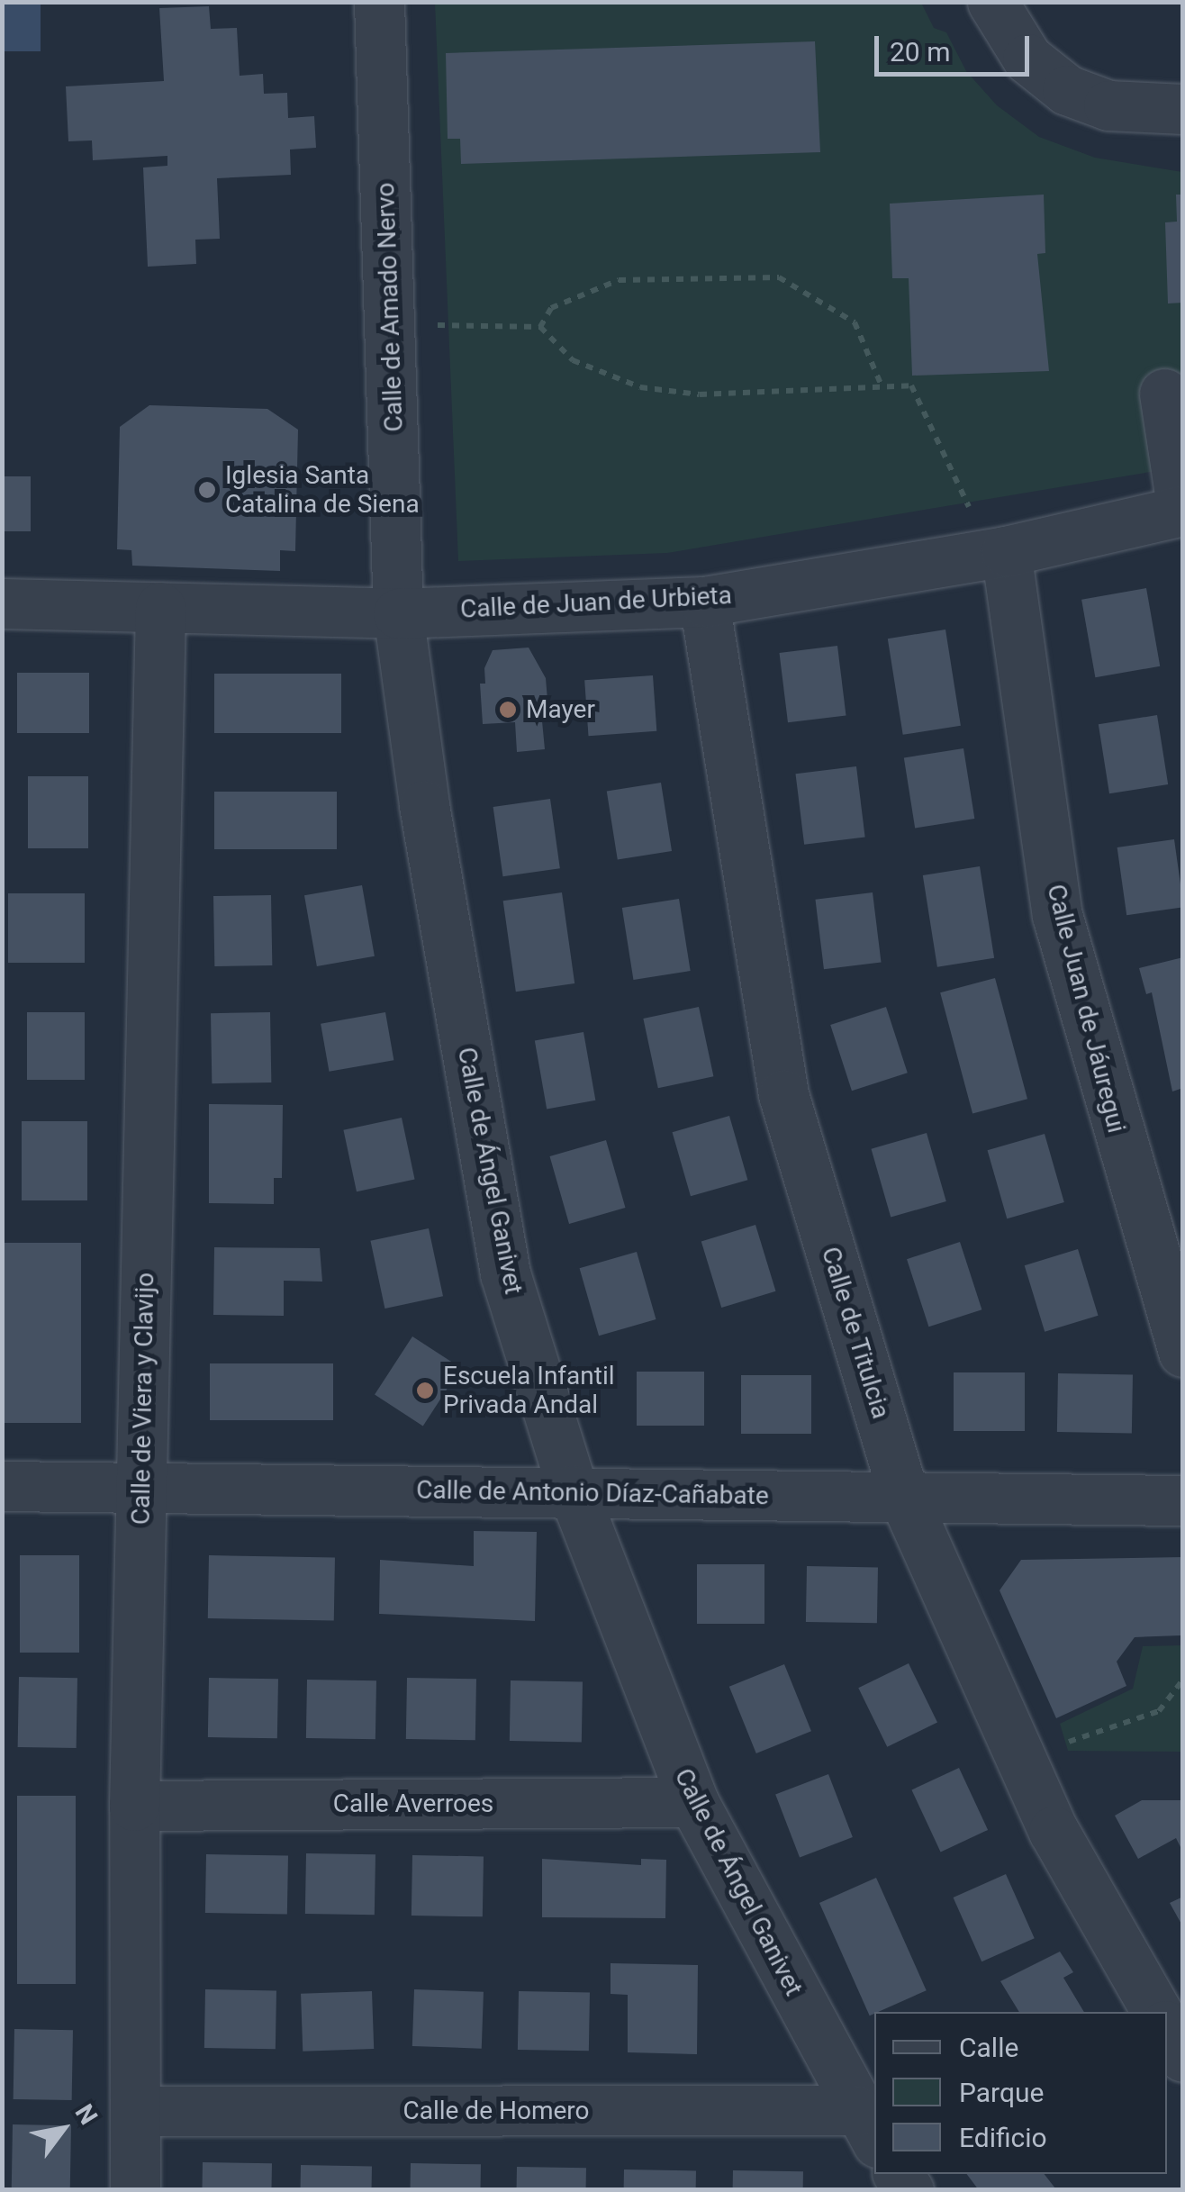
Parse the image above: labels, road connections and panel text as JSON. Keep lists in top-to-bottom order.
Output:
{
  "streets": {
    "street": [
      "Calle de Amado Nervo",
      "Calle de Juan de Urbieta",
      "Calle Juan de Jáuregui",
      "Calle de Ángel Ganivet",
      "Calle de Titulcia",
      "Calle de Viera y Clavijo",
      "Calle de Antonio Díaz-Cañabate",
      "Calle Averroes",
      "Calle de Homero"
    ]
  },
  "crossings": [
    ["Calle de Amado Nervo", "Calle de Juan de Urbieta"],
    ["Calle de Amado Nervo", "Calle de Ángel Ganivet"],
    ["Calle de Juan de Urbieta", "Calle Juan de Jáuregui"],
    ["Calle de Juan de Urbieta", "Calle de Ángel Ganivet"],
    ["Calle de Juan de Urbieta", "Calle de Titulcia"],
    ["Calle de Juan de Urbieta", "Calle de Viera y Clavijo"],
    ["Calle de Ángel Ganivet", "Calle de Antonio Díaz-Cañabate"],
    ["Calle de Ángel Ganivet", "Calle Averroes"],
    ["Calle de Ángel Ganivet", "Calle de Homero"],
    ["Calle de Titulcia", "Calle de Antonio Díaz-Cañabate"],
    ["Calle de Viera y Clavijo", "Calle de Antonio Díaz-Cañabate"],
    ["Calle de Viera y Clavijo", "Calle Averroes"],
    ["Calle de Viera y Clavijo", "Calle de Homero"]
  ],
  "places": ["Iglesia Santa Catalina de Siena", "Mayer", "Escuela Infantil Privada Andal"],
  "legend": ["Calle", "Parque", "Edificio"],
  "scale_bar": "20 m",
  "north": "top right"
}
